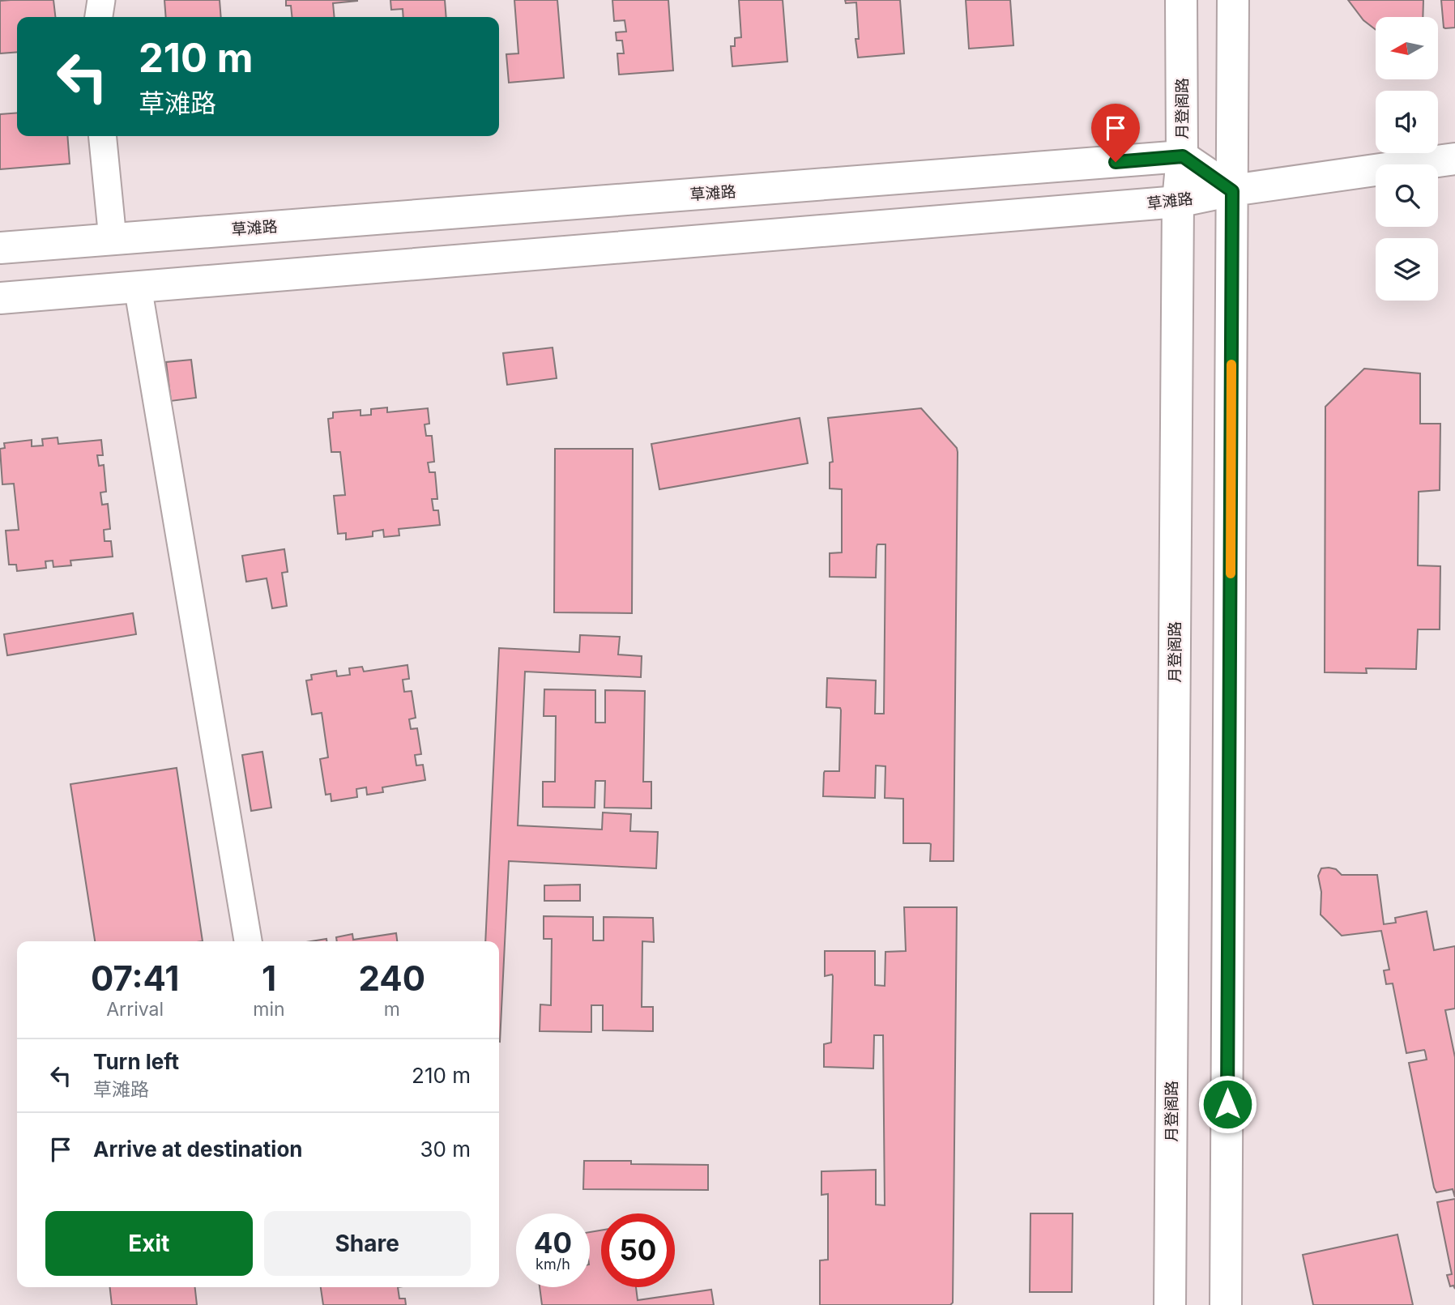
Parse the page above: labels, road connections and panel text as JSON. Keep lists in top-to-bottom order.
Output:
{
  "streets": {
    "main road": ["月登阁路", "草滩路"]
  },
  "crossings": [
    ["月登阁路", "草滩路"]
  ],
  "north": "left",
  "page": {
    "turn": ["210 m", "草滩路"],
    "eta": [
      "07:41",
      "Arrival",
      "1",
      "min",
      "240",
      "m"
    ],
    "list": [
      {
        "name": "Turn left",
        "note": "草滩路",
        "value": "210 m"
      },
      {
        "name": "Arrive at destination",
        "value": "30 m"
      }
    ],
    "buttons": ["Exit", "Share"],
    "speed": "40 km/h",
    "limit": "50"
  }
}
